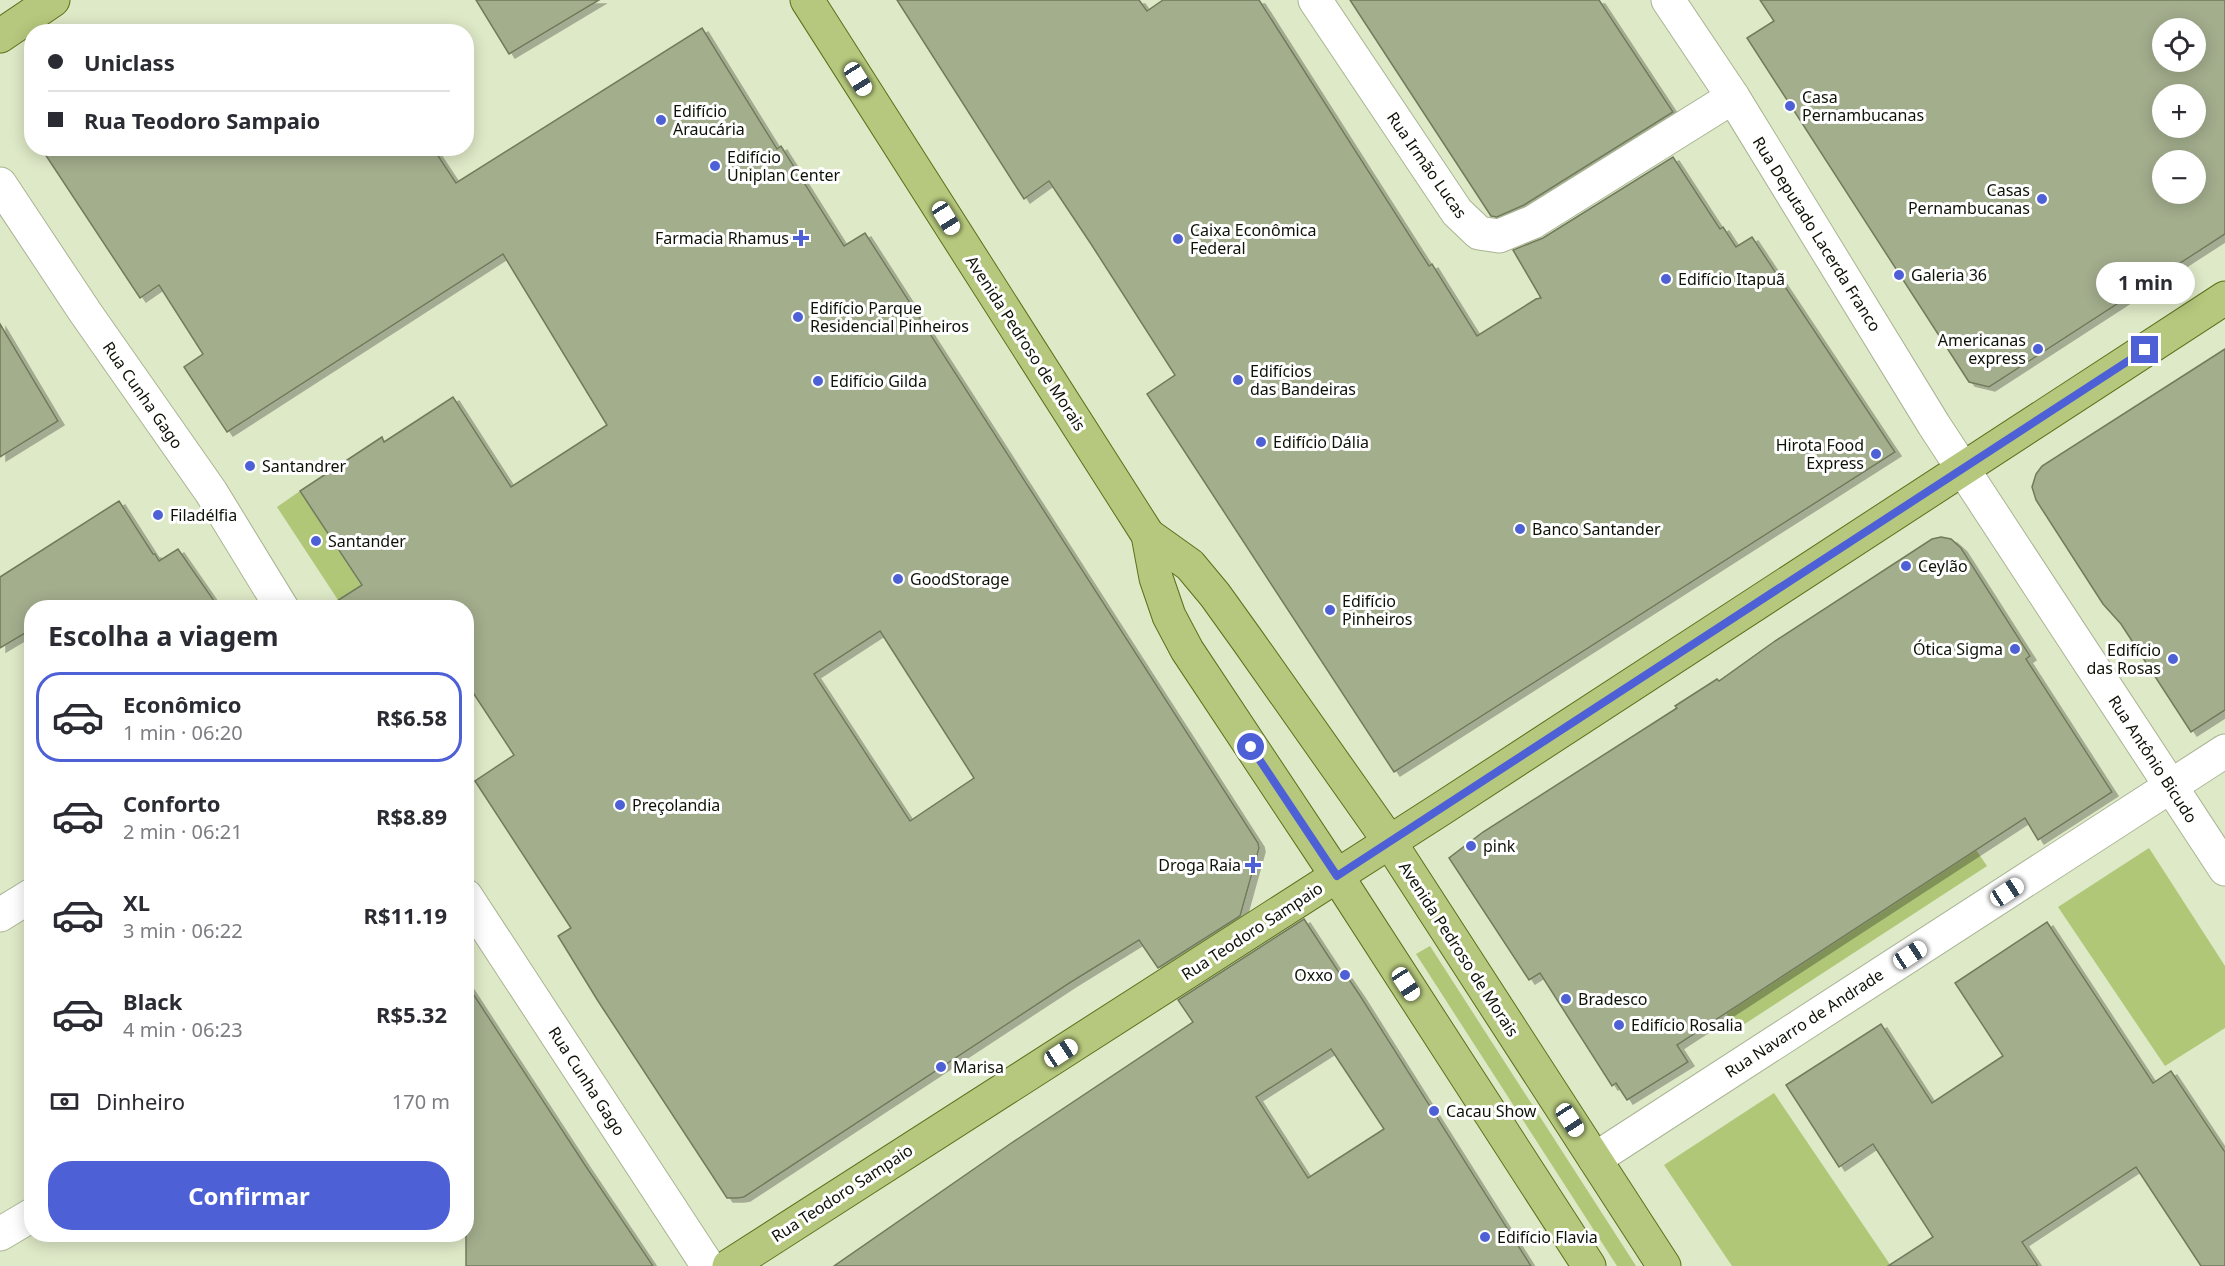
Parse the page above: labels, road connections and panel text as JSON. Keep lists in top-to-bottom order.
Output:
{
  "streets": {
    "main road": ["Avenida Pedroso de Morais", "Rua Teodoro Sampaio"],
    "street": [
      "Rua Irmão Lucas",
      "Rua Deputado Lacerda Franco",
      "Rua Cunha Gago",
      "Rua Antônio Bicudo",
      "Rua Navarro de Andrade"
    ]
  },
  "crossings": [
    ["Rua Irmão Lucas", "Rua Deputado Lacerda Franco"],
    ["Rua Deputado Lacerda Franco", "Rua Antônio Bicudo"],
    ["Rua Deputado Lacerda Franco", "Rua Teodoro Sampaio"],
    ["Avenida Pedroso de Morais", "Rua Teodoro Sampaio"],
    ["Avenida Pedroso de Morais", "Rua Navarro de Andrade"],
    ["Rua Antônio Bicudo", "Rua Teodoro Sampaio"],
    ["Rua Antônio Bicudo", "Rua Navarro de Andrade"]
  ],
  "places": {
    "other": [
      "Casa Pernambucanas",
      "Edifício Araucária",
      "Edifício Uniplan Center",
      "Casas Pernambucanas",
      "Caixa Econômica Federal",
      "Galeria 36",
      "Edifício Itapuã",
      "Edifício Parque Residencial Pinheiros",
      "Americanas express",
      "Edifícios das Bandeiras",
      "Edifício Gilda",
      "Edifício Dália",
      "Hirota Food Express",
      "Santandrer",
      "Filadélfia",
      "Banco Santander",
      "Santander",
      "Ceylão",
      "GoodStorage",
      "Edifício Pinheiros",
      "Ótica Sigma",
      "Edifício das Rosas",
      "Preçolandia",
      "pink",
      "Oxxo",
      "Bradesco",
      "Edifício Rosalia",
      "Marisa",
      "Cacau Show",
      "Edifício Flavia"
    ],
    "health": ["Farmacia Rhamus", "Droga Raia"]
  },
  "page": {
    "map_buttons": ["+", "−"],
    "banner": ["Uniclass", "Rua Teodoro Sampaio"],
    "bubble": "1 min",
    "heading": "Escolha a viagem",
    "list": [
      {
        "name": "Econômico",
        "note": "1 min · 06:20",
        "value": "R$6.58"
      },
      {
        "name": "Conforto",
        "note": "2 min · 06:21",
        "value": "R$8.89"
      },
      {
        "name": "XL",
        "note": "3 min · 06:22",
        "value": "R$11.19"
      },
      {
        "name": "Black",
        "note": "4 min · 06:23",
        "value": "R$5.32"
      }
    ],
    "pay": ["Dinheiro", "170 m"],
    "buttons": "Confirmar"
  }
}
